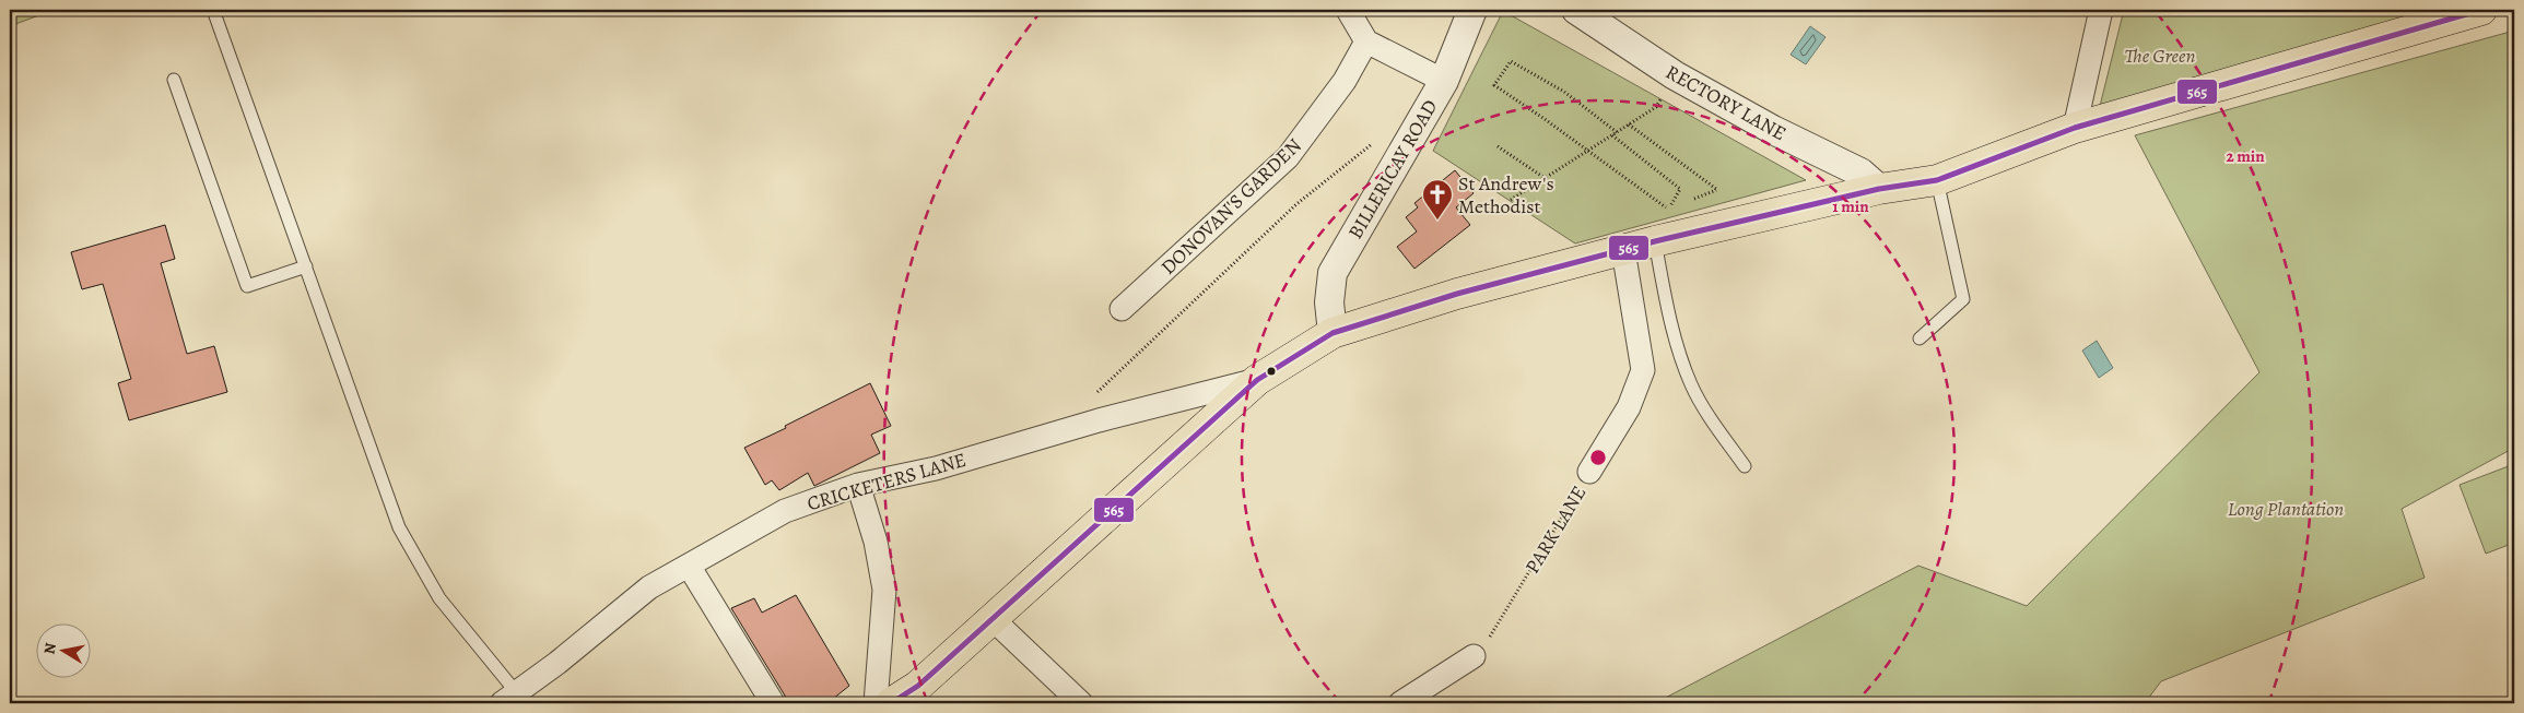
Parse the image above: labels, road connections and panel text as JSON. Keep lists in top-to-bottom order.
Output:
{
  "streets": {
    "street": [
      "RECTORY LANE",
      "BILLERICAY ROAD",
      "DONOVAN'S GARDEN",
      "CRICKETERS LANE",
      "PARK LANE"
    ]
  },
  "parks": ["The Green", "Long Plantation"],
  "places": {
    "church": ["St Andrew's Methodist"]
  },
  "lines": ["transit line 565"],
  "north": "left",
  "rings": ["2 min", "1 min"]
}
